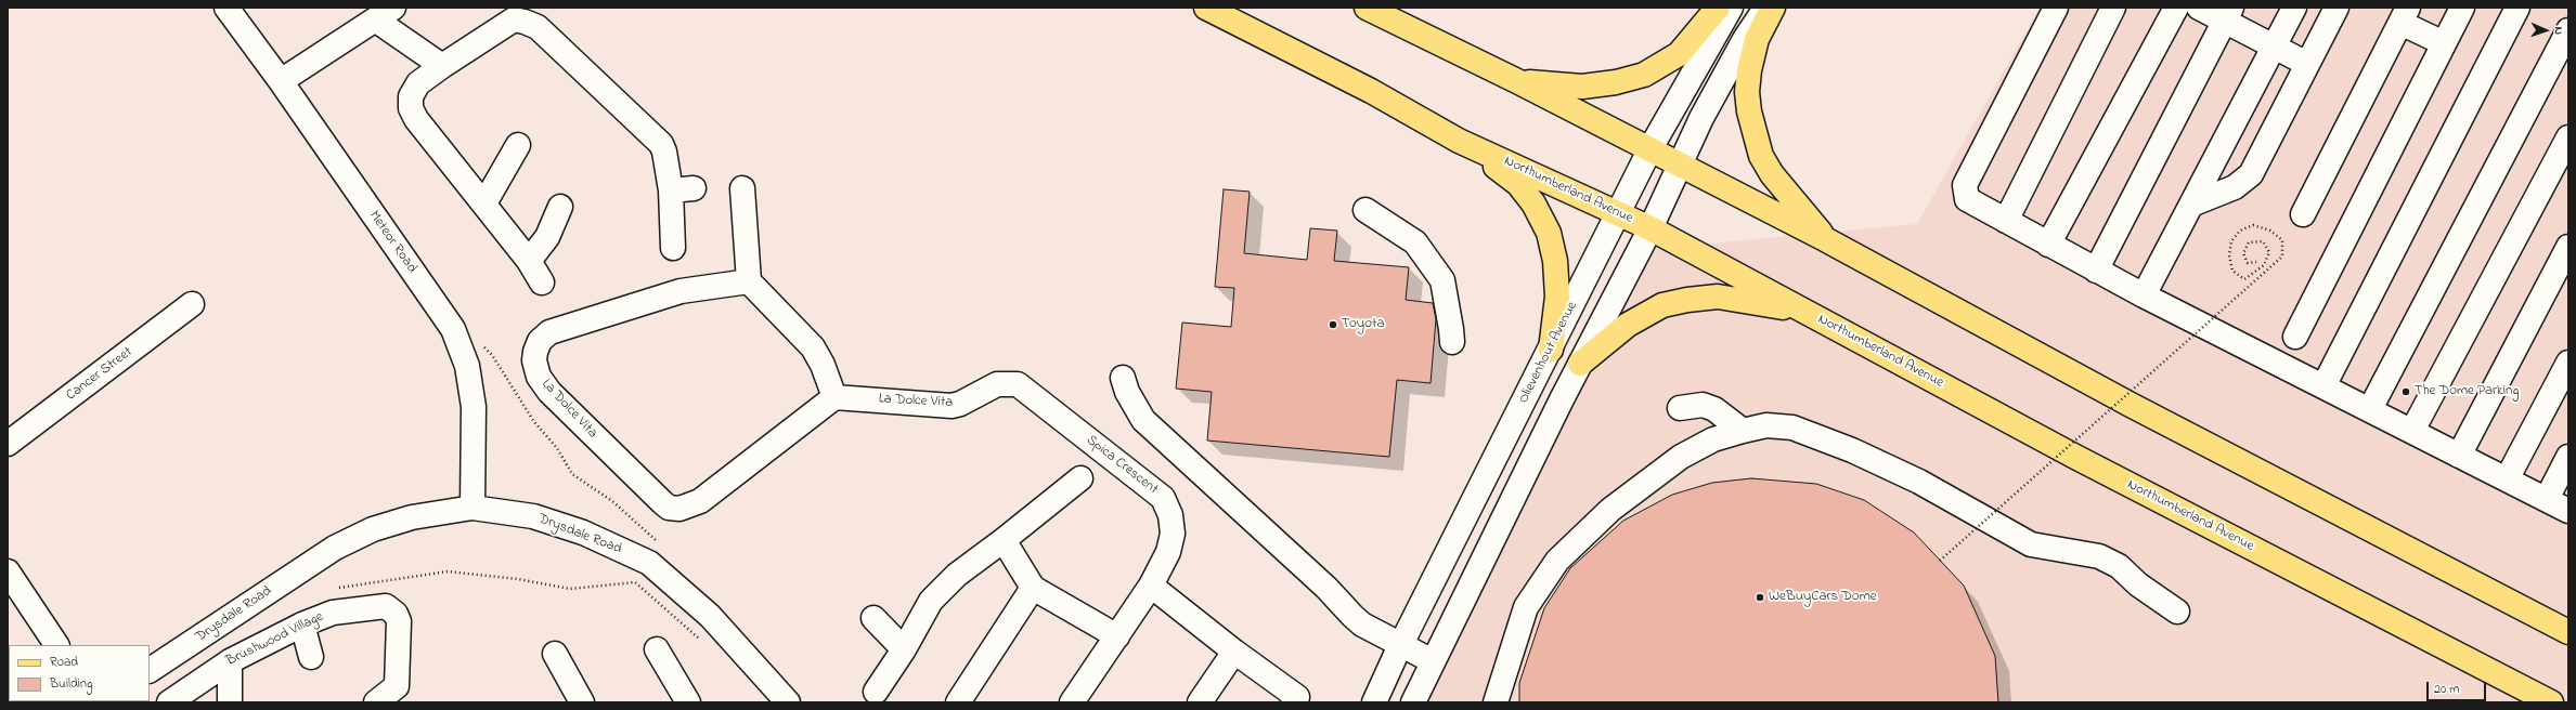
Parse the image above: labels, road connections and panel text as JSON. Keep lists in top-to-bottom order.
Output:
{
  "streets": {
    "main road": ["Northumberland Avenue"],
    "street": [
      "Meteor Road",
      "Olievenhout Avenue",
      "Cancer Street",
      "La Dolce Vita",
      "Spica Crescent",
      "Drysdale Road",
      "Brushwood Village"
    ]
  },
  "crossings": [
    ["Northumberland Avenue", "Olievenhout Avenue"],
    ["Meteor Road", "Drysdale Road"],
    ["La Dolce Vita", "Spica Crescent"]
  ],
  "places": ["Toyota", "The Dome Parking", "WeBuyCars Dome"],
  "legend": ["Road", "Building"],
  "scale_bar": "20 m",
  "north": "right"
}
